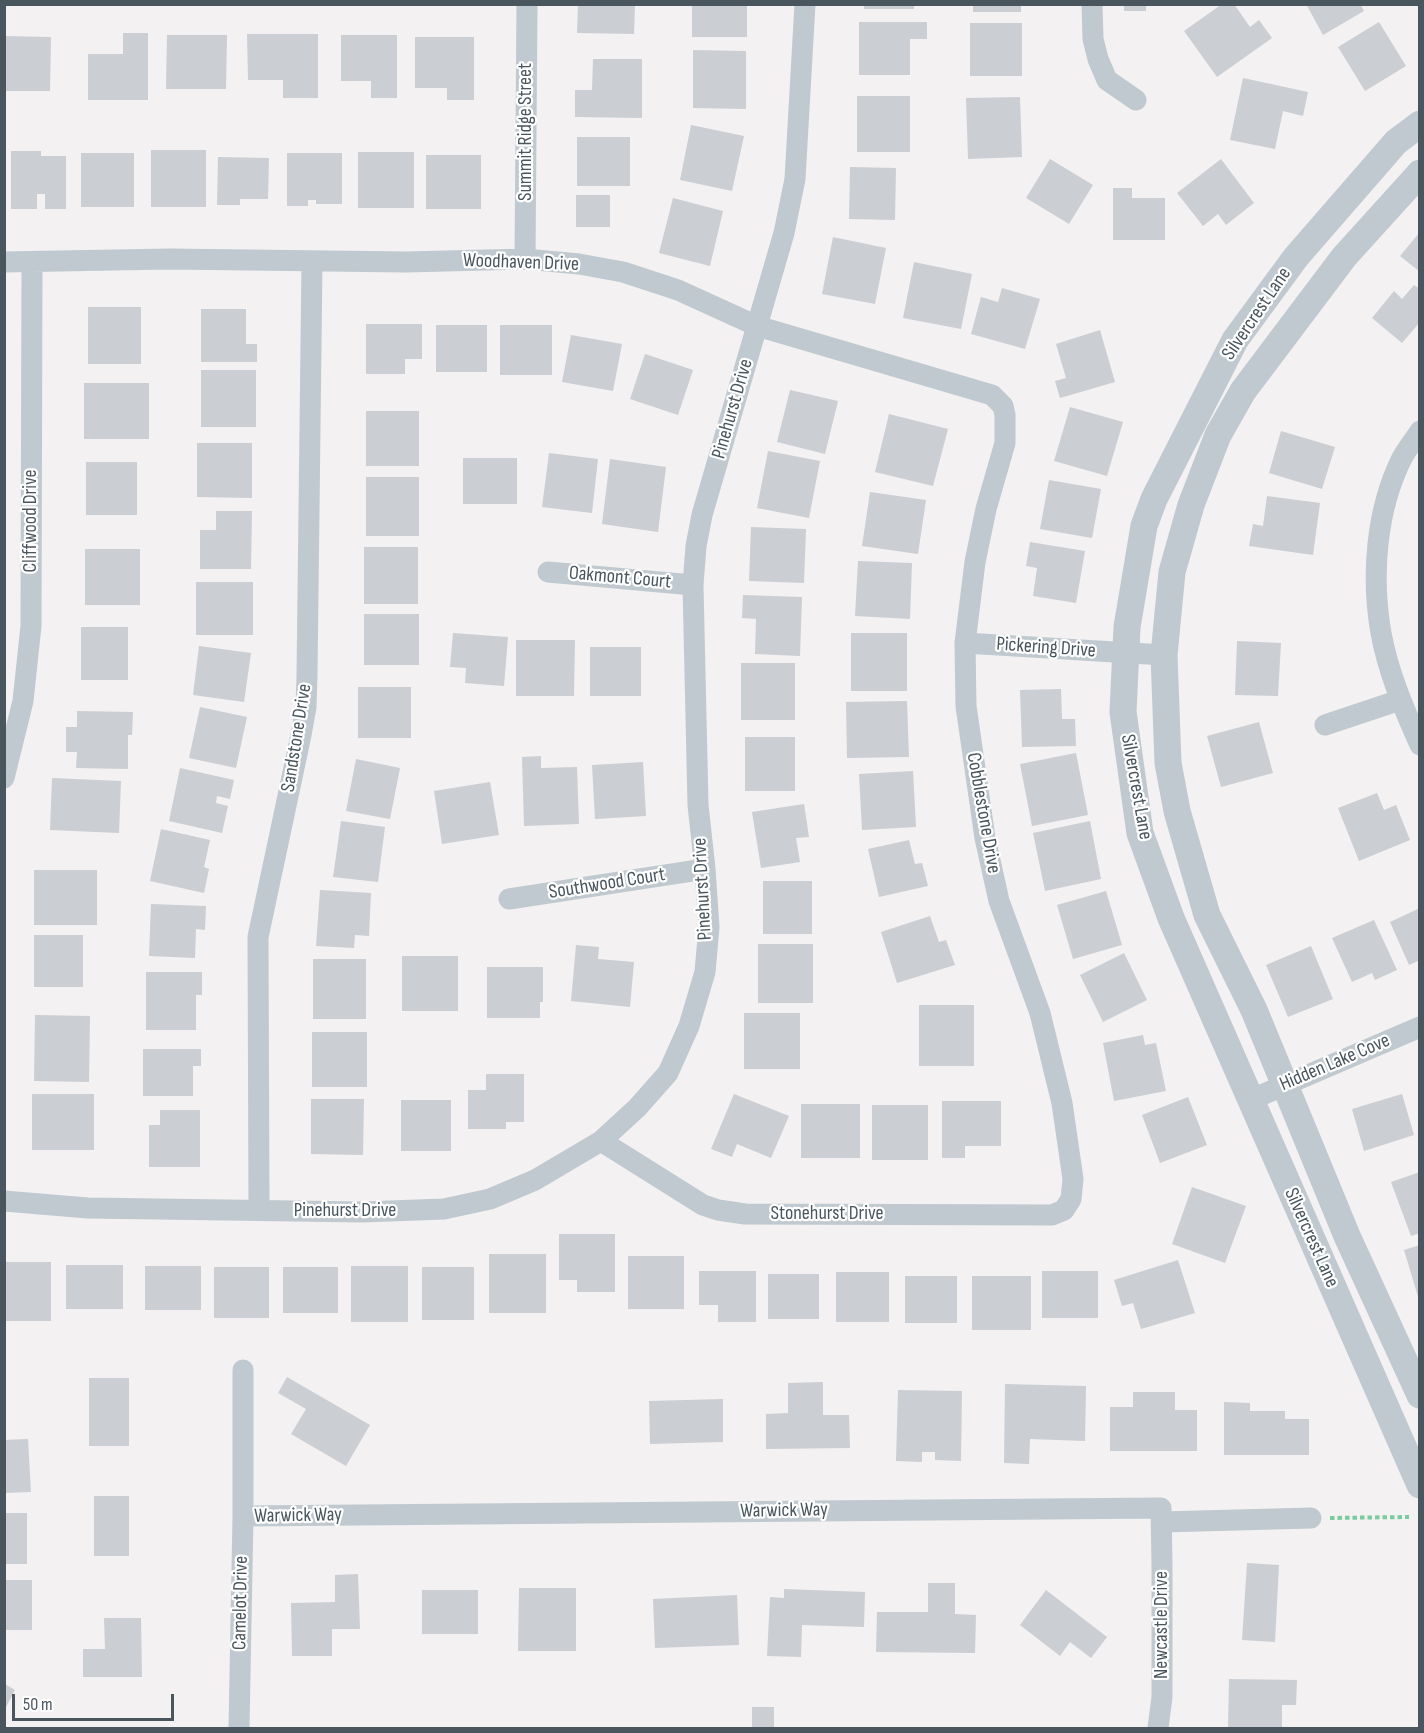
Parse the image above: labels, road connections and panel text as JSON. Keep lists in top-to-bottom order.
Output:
{
  "streets": {
    "street": [
      "Summit Ridge Street",
      "Woodhaven Drive",
      "Silvercrest Lane",
      "Pinehurst Drive",
      "Cliffwood Drive",
      "Oakmont Court",
      "Pickering Drive",
      "Sandstone Drive",
      "Cobblestone Drive",
      "Southwood Court",
      "Hidden Lake Cove",
      "Stonehurst Drive",
      "Warwick Way",
      "Camelot Drive",
      "Newcastle Drive"
    ]
  },
  "crossings": [
    ["Summit Ridge Street", "Woodhaven Drive"],
    ["Woodhaven Drive", "Pinehurst Drive"],
    ["Woodhaven Drive", "Cliffwood Drive"],
    ["Woodhaven Drive", "Sandstone Drive"],
    ["Woodhaven Drive", "Cobblestone Drive"],
    ["Silvercrest Lane", "Pickering Drive"],
    ["Silvercrest Lane", "Hidden Lake Cove"],
    ["Pinehurst Drive", "Oakmont Court"],
    ["Pinehurst Drive", "Sandstone Drive"],
    ["Pinehurst Drive", "Southwood Court"],
    ["Pinehurst Drive", "Stonehurst Drive"],
    ["Pickering Drive", "Cobblestone Drive"],
    ["Cobblestone Drive", "Stonehurst Drive"],
    ["Warwick Way", "Camelot Drive"],
    ["Warwick Way", "Newcastle Drive"]
  ],
  "scale_bar": "50 m"
}
